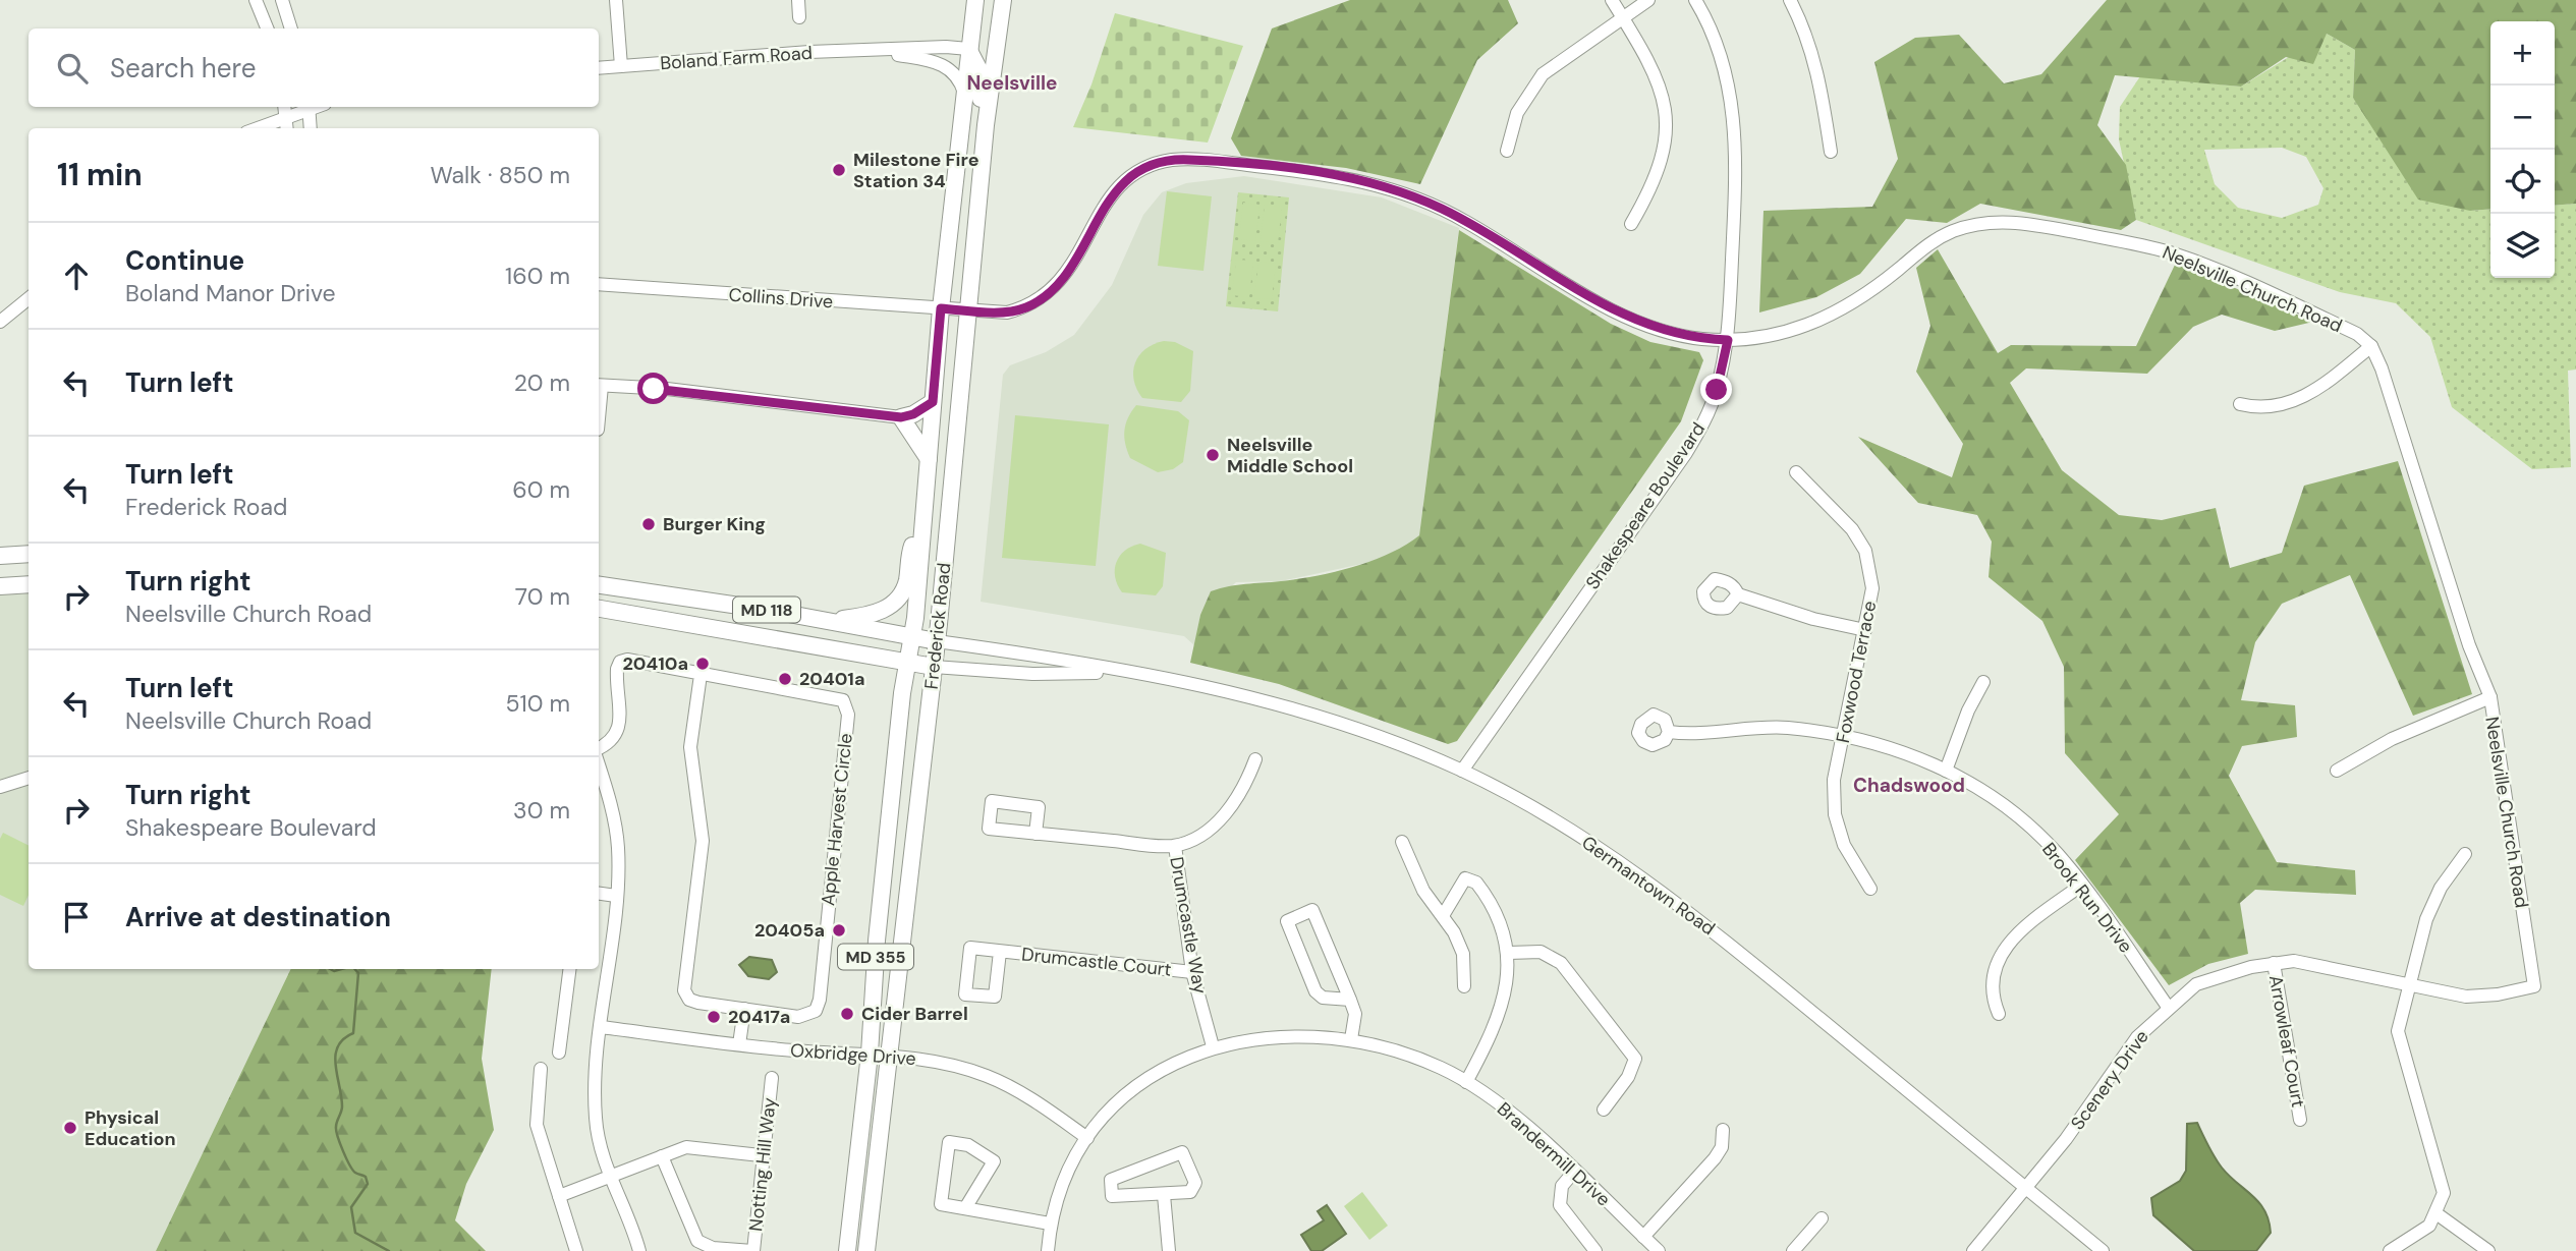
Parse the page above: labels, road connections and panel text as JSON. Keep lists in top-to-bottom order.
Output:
{
  "streets": {
    "main road": [
      "MD 118",
      "Frederick Road",
      "Germantown Road",
      "MD 355"
    ],
    "street": [
      "Boland Farm Road",
      "Neelsville Church Road",
      "Collins Drive",
      "Shakespeare Boulevard",
      "Foxwood Terrace",
      "Apple Harvest Circle",
      "Brook Run Drive",
      "Drumcastle Way",
      "Drumcastle Court",
      "Arrowleaf Court",
      "Oxbridge Drive",
      "Scenery Drive",
      "Brandermill Drive",
      "Notting Hill Way"
    ]
  },
  "crossings": [
    ["Boland Farm Road", "Frederick Road"],
    ["Neelsville Church Road", "Collins Drive"],
    ["Neelsville Church Road", "Shakespeare Boulevard"],
    ["Neelsville Church Road", "Frederick Road"],
    ["Neelsville Church Road", "Scenery Drive"],
    ["Collins Drive", "Frederick Road"],
    ["Shakespeare Boulevard", "Germantown Road"],
    ["Frederick Road", "Germantown Road"],
    ["Frederick Road", "Oxbridge Drive"],
    ["Foxwood Terrace", "Brook Run Drive"],
    ["Germantown Road", "Scenery Drive"],
    ["Brook Run Drive", "Scenery Drive"],
    ["Drumcastle Way", "Drumcastle Court"],
    ["Drumcastle Way", "Brandermill Drive"],
    ["Arrowleaf Court", "Scenery Drive"],
    ["Oxbridge Drive", "Brandermill Drive"]
  ],
  "districts": ["Neelsville", "Chadswood"],
  "places": [
    "Milestone Fire Station 34",
    "Neelsville Middle School",
    "Burger King",
    "20410a",
    "20401a",
    "20405a",
    "Cider Barrel",
    "20417a",
    "Physical Education"
  ],
  "page": {
    "map_buttons": ["+", "−"],
    "search": "Search here",
    "heading": ["11 min", "Walk · 850 m"],
    "list": [
      ["Continue", "Boland Manor Drive", "160 m"],
      ["Turn left", "20 m"],
      ["Turn left", "Frederick Road", "60 m"],
      ["Turn right", "Neelsville Church Road", "70 m"],
      ["Turn left", "Neelsville Church Road", "510 m"],
      ["Turn right", "Shakespeare Boulevard", "30 m"],
      "Arrive at destination"
    ]
  }
}
